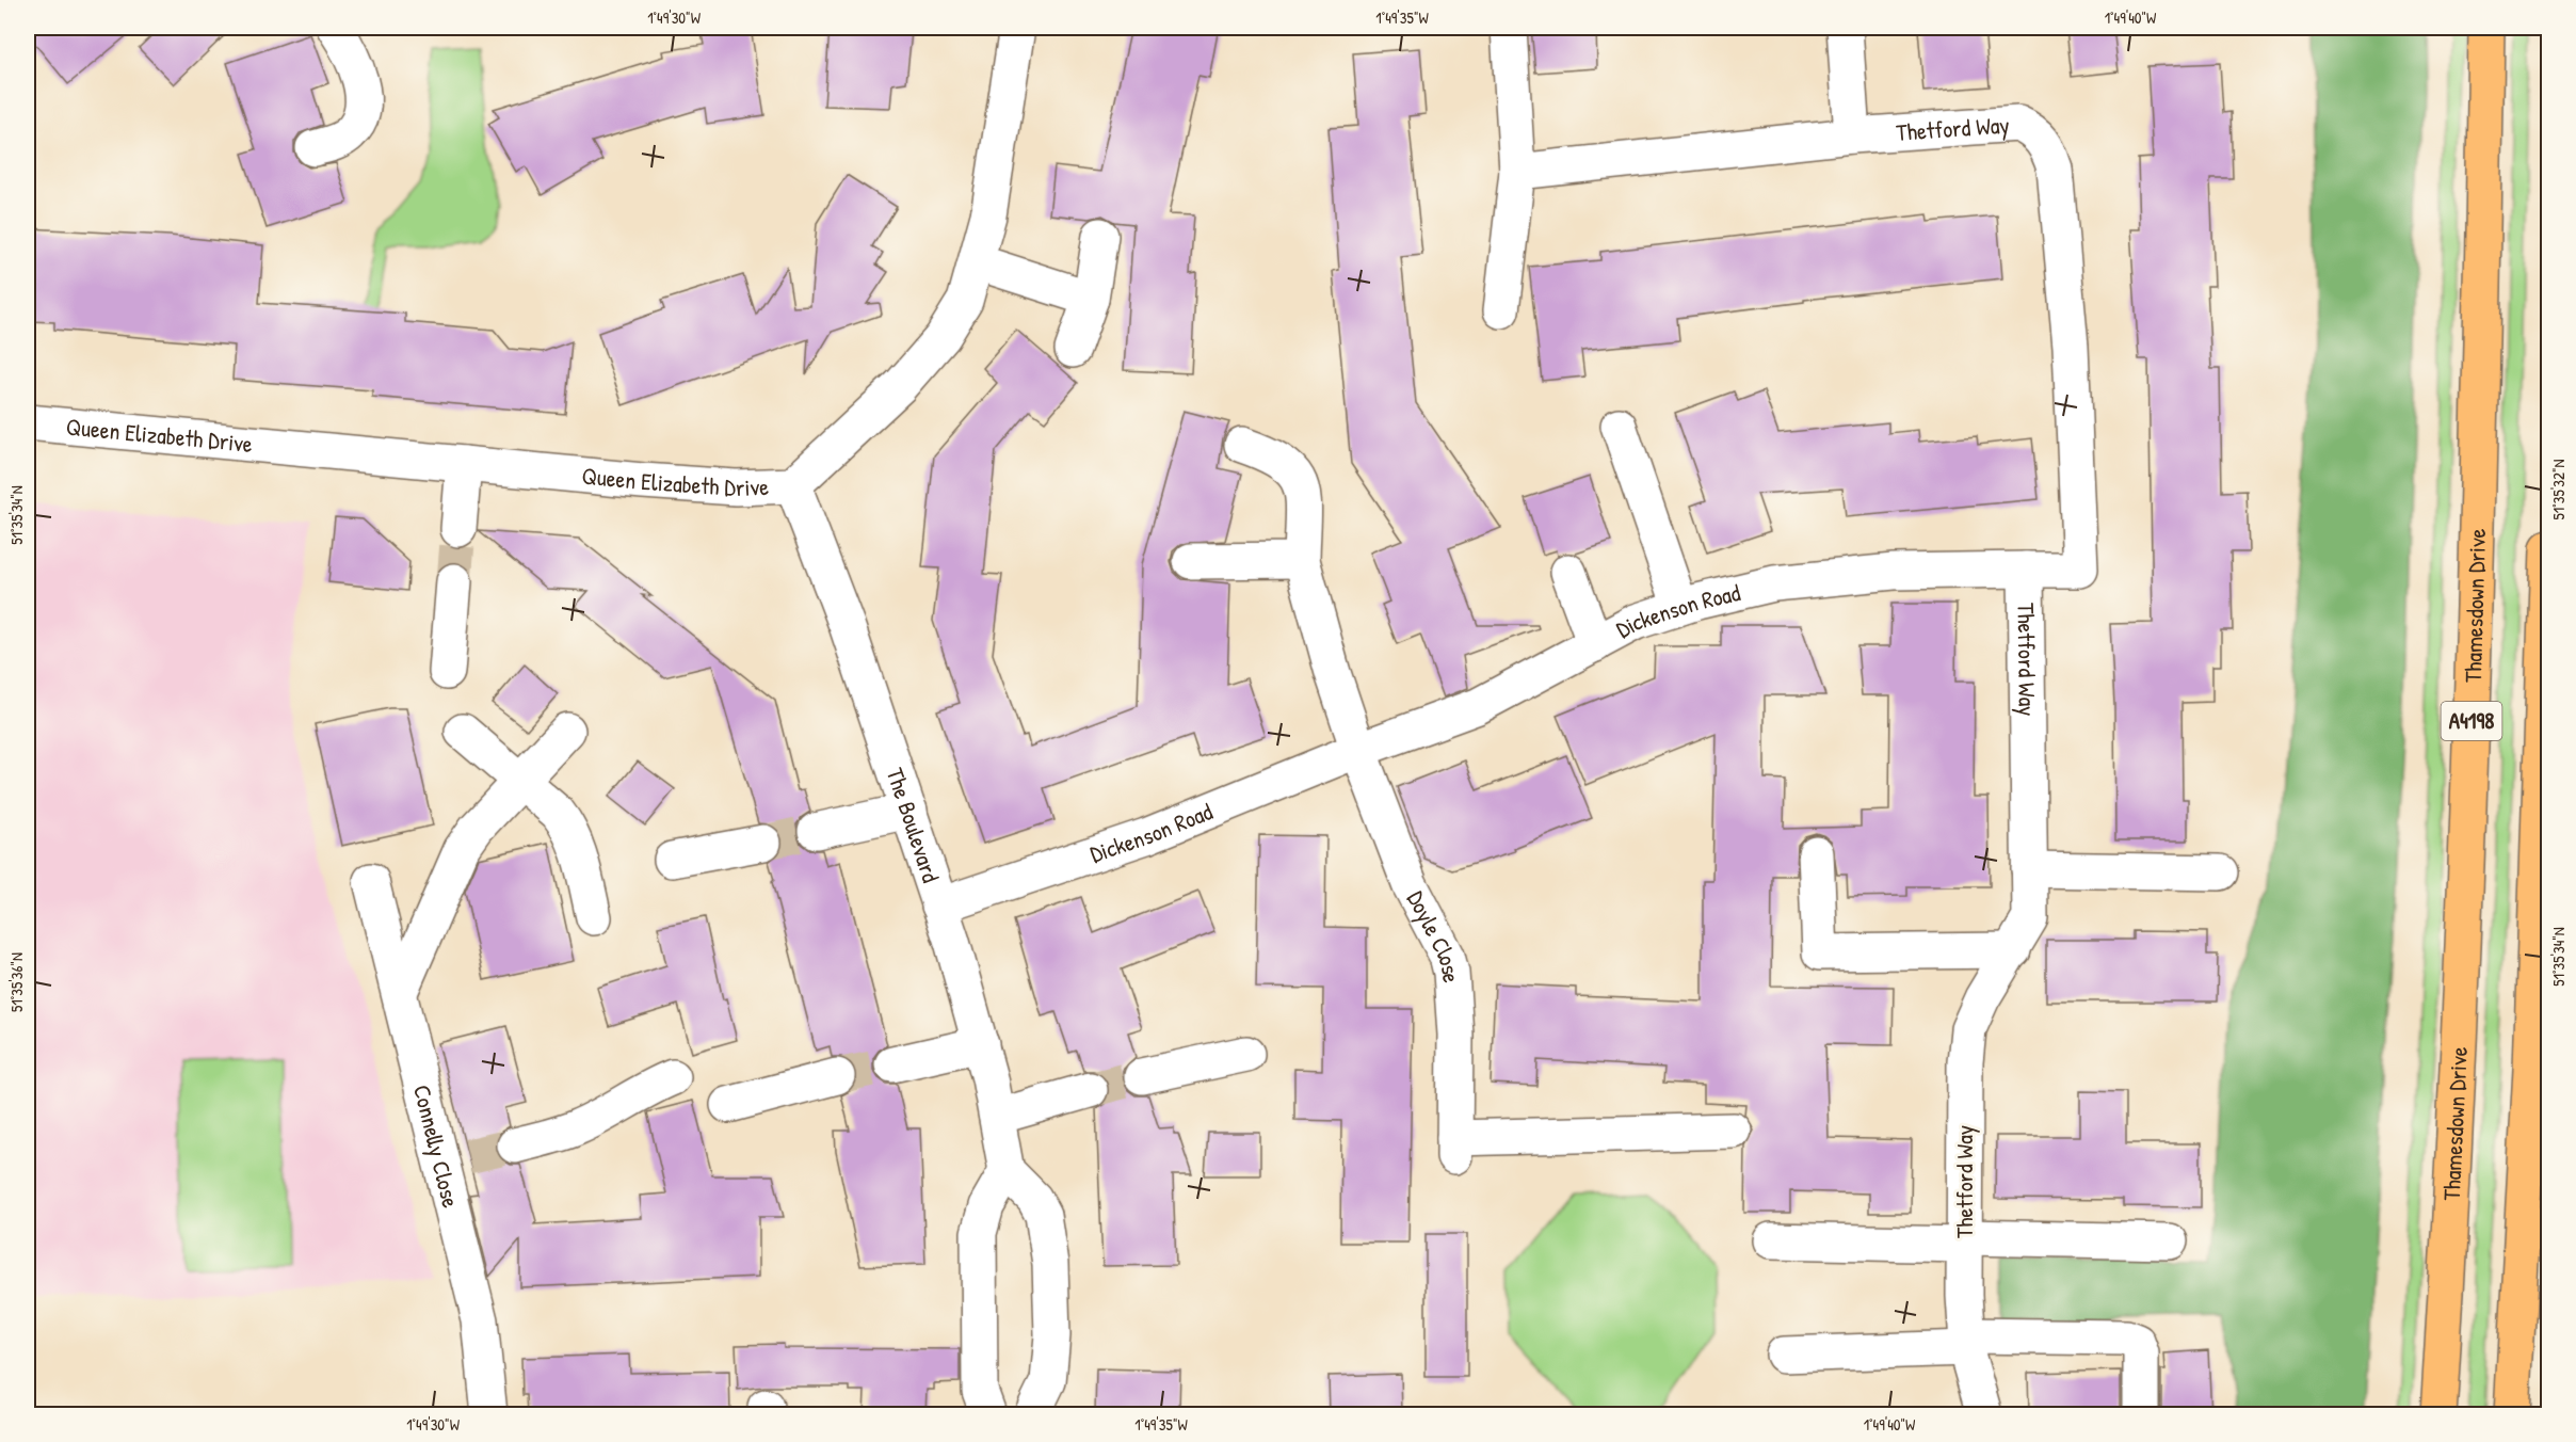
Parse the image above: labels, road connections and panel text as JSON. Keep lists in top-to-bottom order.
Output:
{
  "streets": {
    "main road": ["Thamesdown Drive", "A4198"],
    "street": [
      "Thetford Way",
      "Queen Elizabeth Drive",
      "Dickenson Road",
      "The Boulevard",
      "Doyle Close",
      "Connelly Close"
    ]
  },
  "crossings": [
    ["Thetford Way", "Dickenson Road"],
    ["Queen Elizabeth Drive", "The Boulevard"],
    ["Dickenson Road", "The Boulevard"],
    ["Dickenson Road", "Doyle Close"]
  ],
  "coordinates": [
    "1°49'30\"W",
    "1°49'35\"W",
    "1°49'40\"W",
    "51°35'32\"N",
    "51°35'34\"N",
    "51°35'36\"N"
  ]
}
